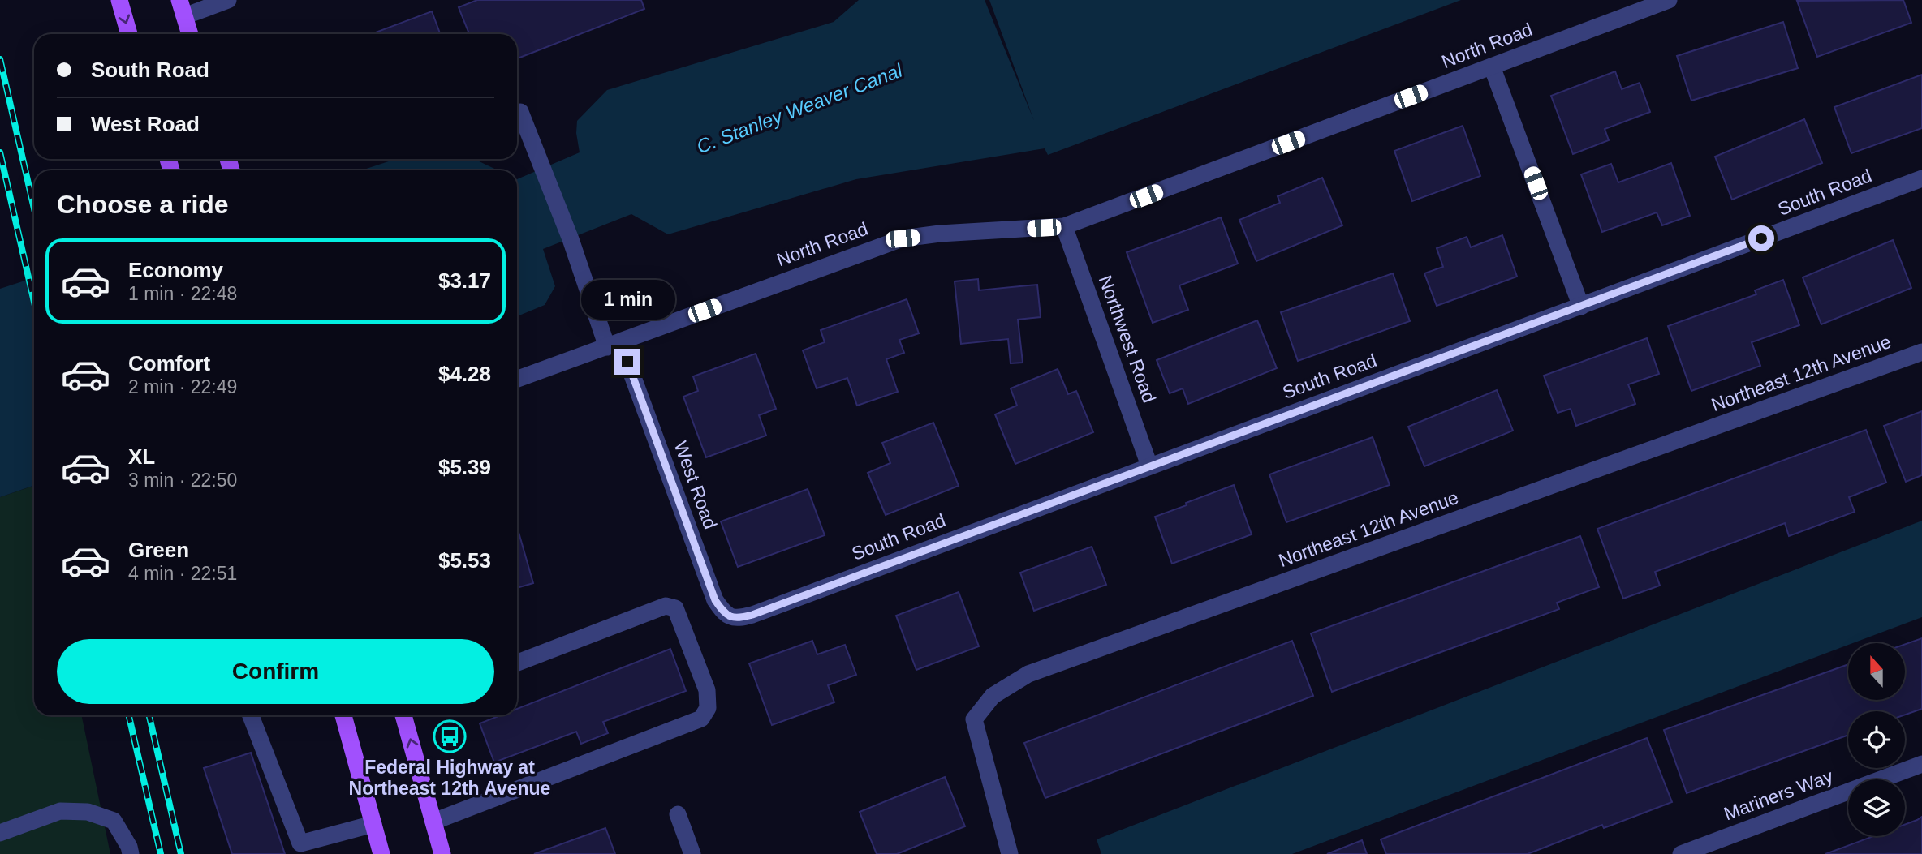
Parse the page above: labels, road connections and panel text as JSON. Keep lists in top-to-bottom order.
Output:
{
  "streets": {
    "street": [
      "North Road",
      "South Road",
      "Northwest Road",
      "Northeast 12th Avenue",
      "West Road",
      "Mariners Way"
    ]
  },
  "crossings": [
    ["North Road", "Northwest Road"],
    ["North Road", "West Road"],
    ["South Road", "Northwest Road"],
    ["South Road", "West Road"]
  ],
  "water": ["C. Stanley Weaver Canal"],
  "places": {
    "bus stop": ["Federal Highway at Northeast 12th Avenue"]
  },
  "north": "top",
  "page": {
    "banner": ["South Road", "West Road"],
    "heading": "Choose a ride",
    "list": [
      {
        "name": "Economy",
        "note": "1 min · 22:48",
        "value": "$3.17"
      },
      {
        "name": "Comfort",
        "note": "2 min · 22:49",
        "value": "$4.28"
      },
      {
        "name": "XL",
        "note": "3 min · 22:50",
        "value": "$5.39"
      },
      {
        "name": "Green",
        "note": "4 min · 22:51",
        "value": "$5.53"
      }
    ],
    "bubble": "1 min",
    "buttons": "Confirm"
  }
}
